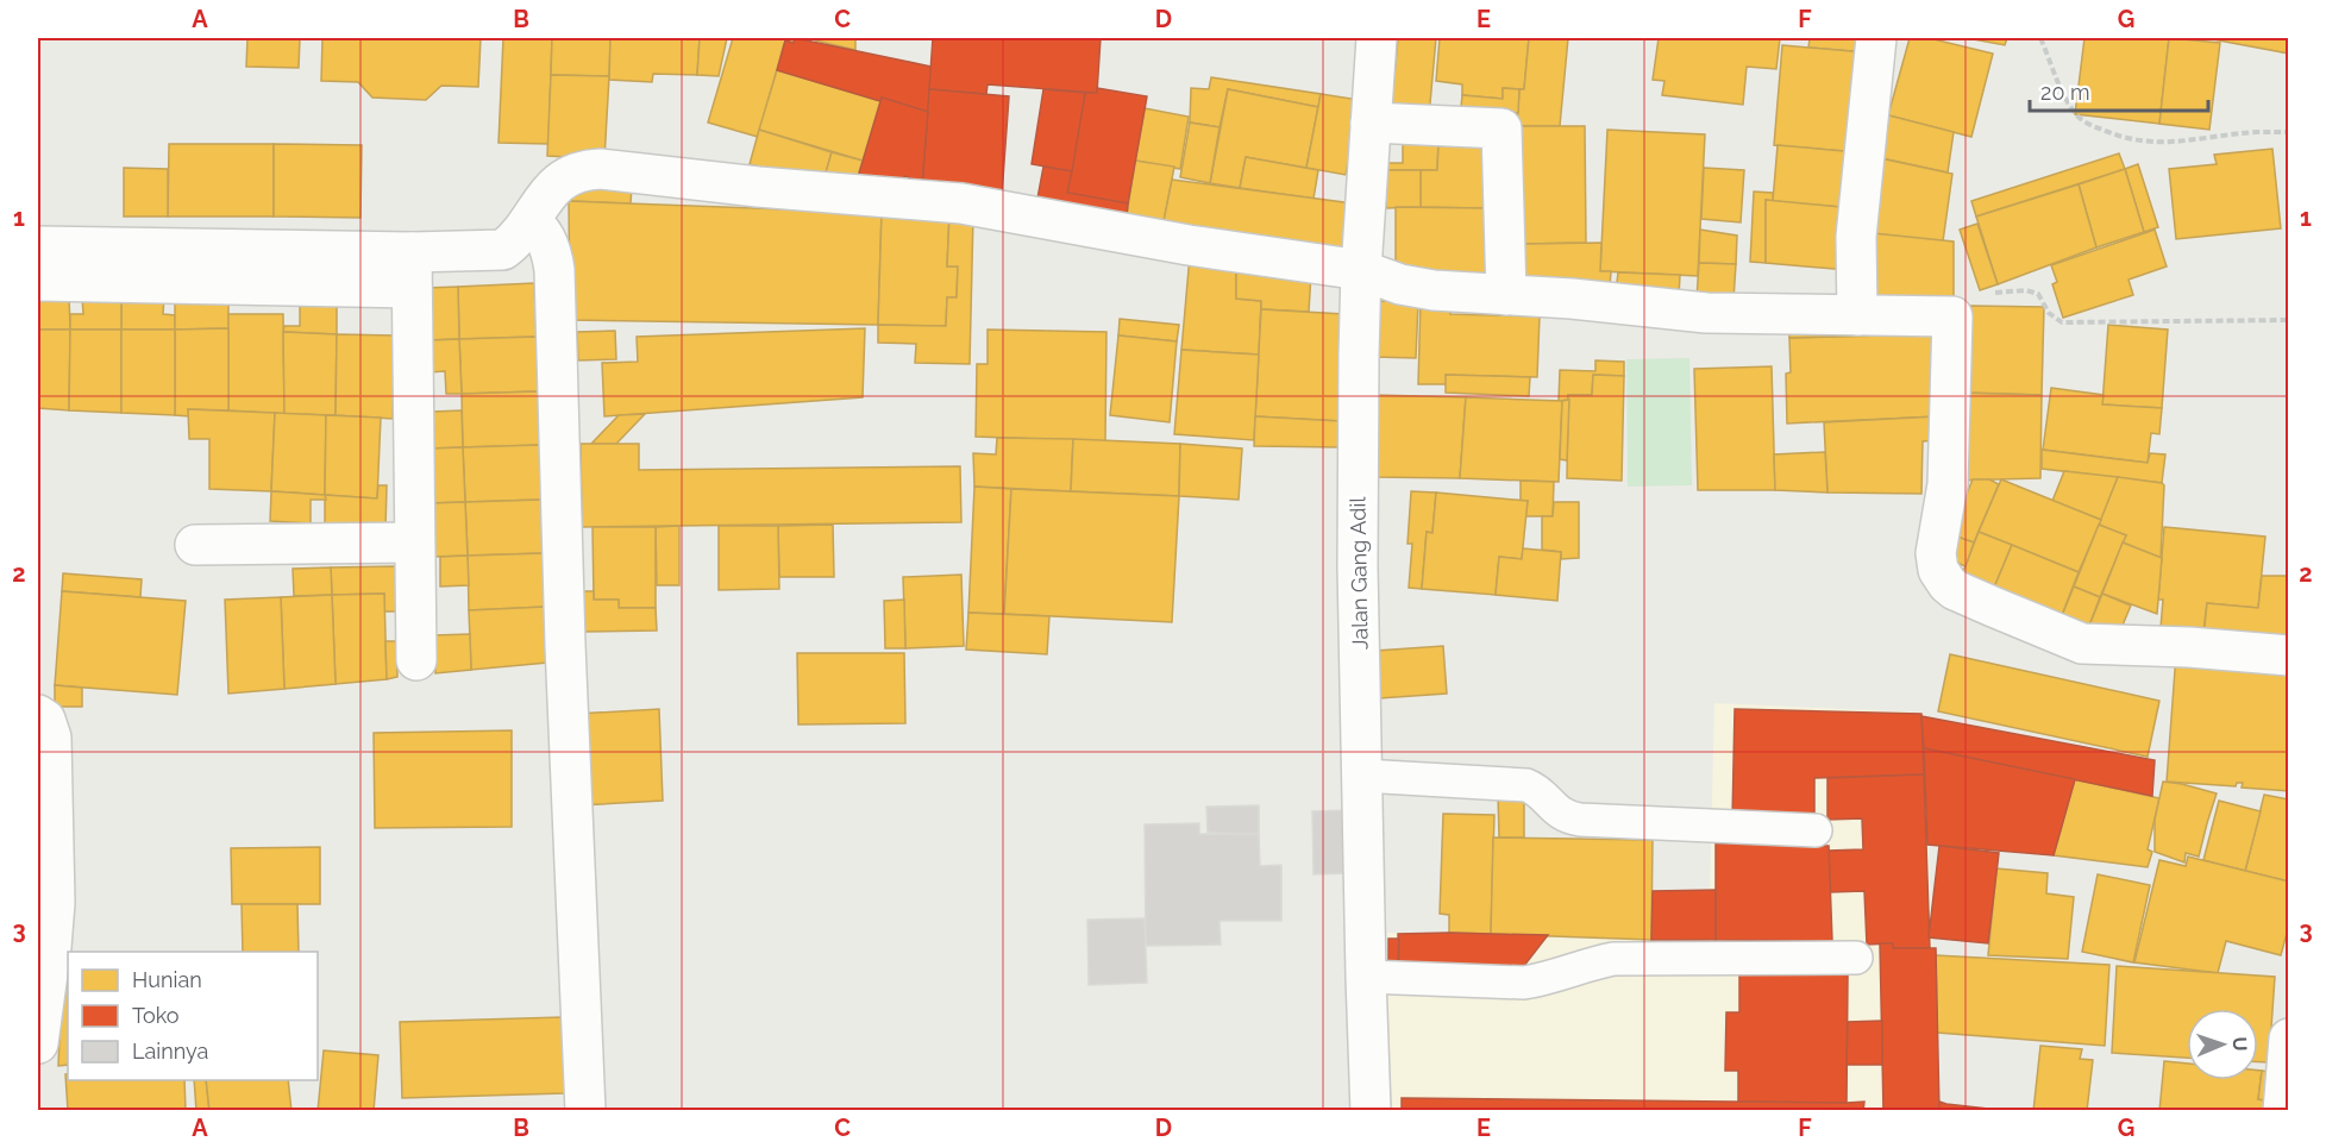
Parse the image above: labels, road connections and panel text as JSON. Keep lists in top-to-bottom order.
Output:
{
  "streets": {
    "street": ["Jalan Gang Adil"]
  },
  "legend": ["Hunian", "Toko", "Lainnya"],
  "scale_bar": "20 m",
  "north": "right",
  "grid": {
    "columns": [
      "A",
      "B",
      "C",
      "D",
      "E",
      "F",
      "G"
    ],
    "rows": ["1", "2", "3"]
  }
}
